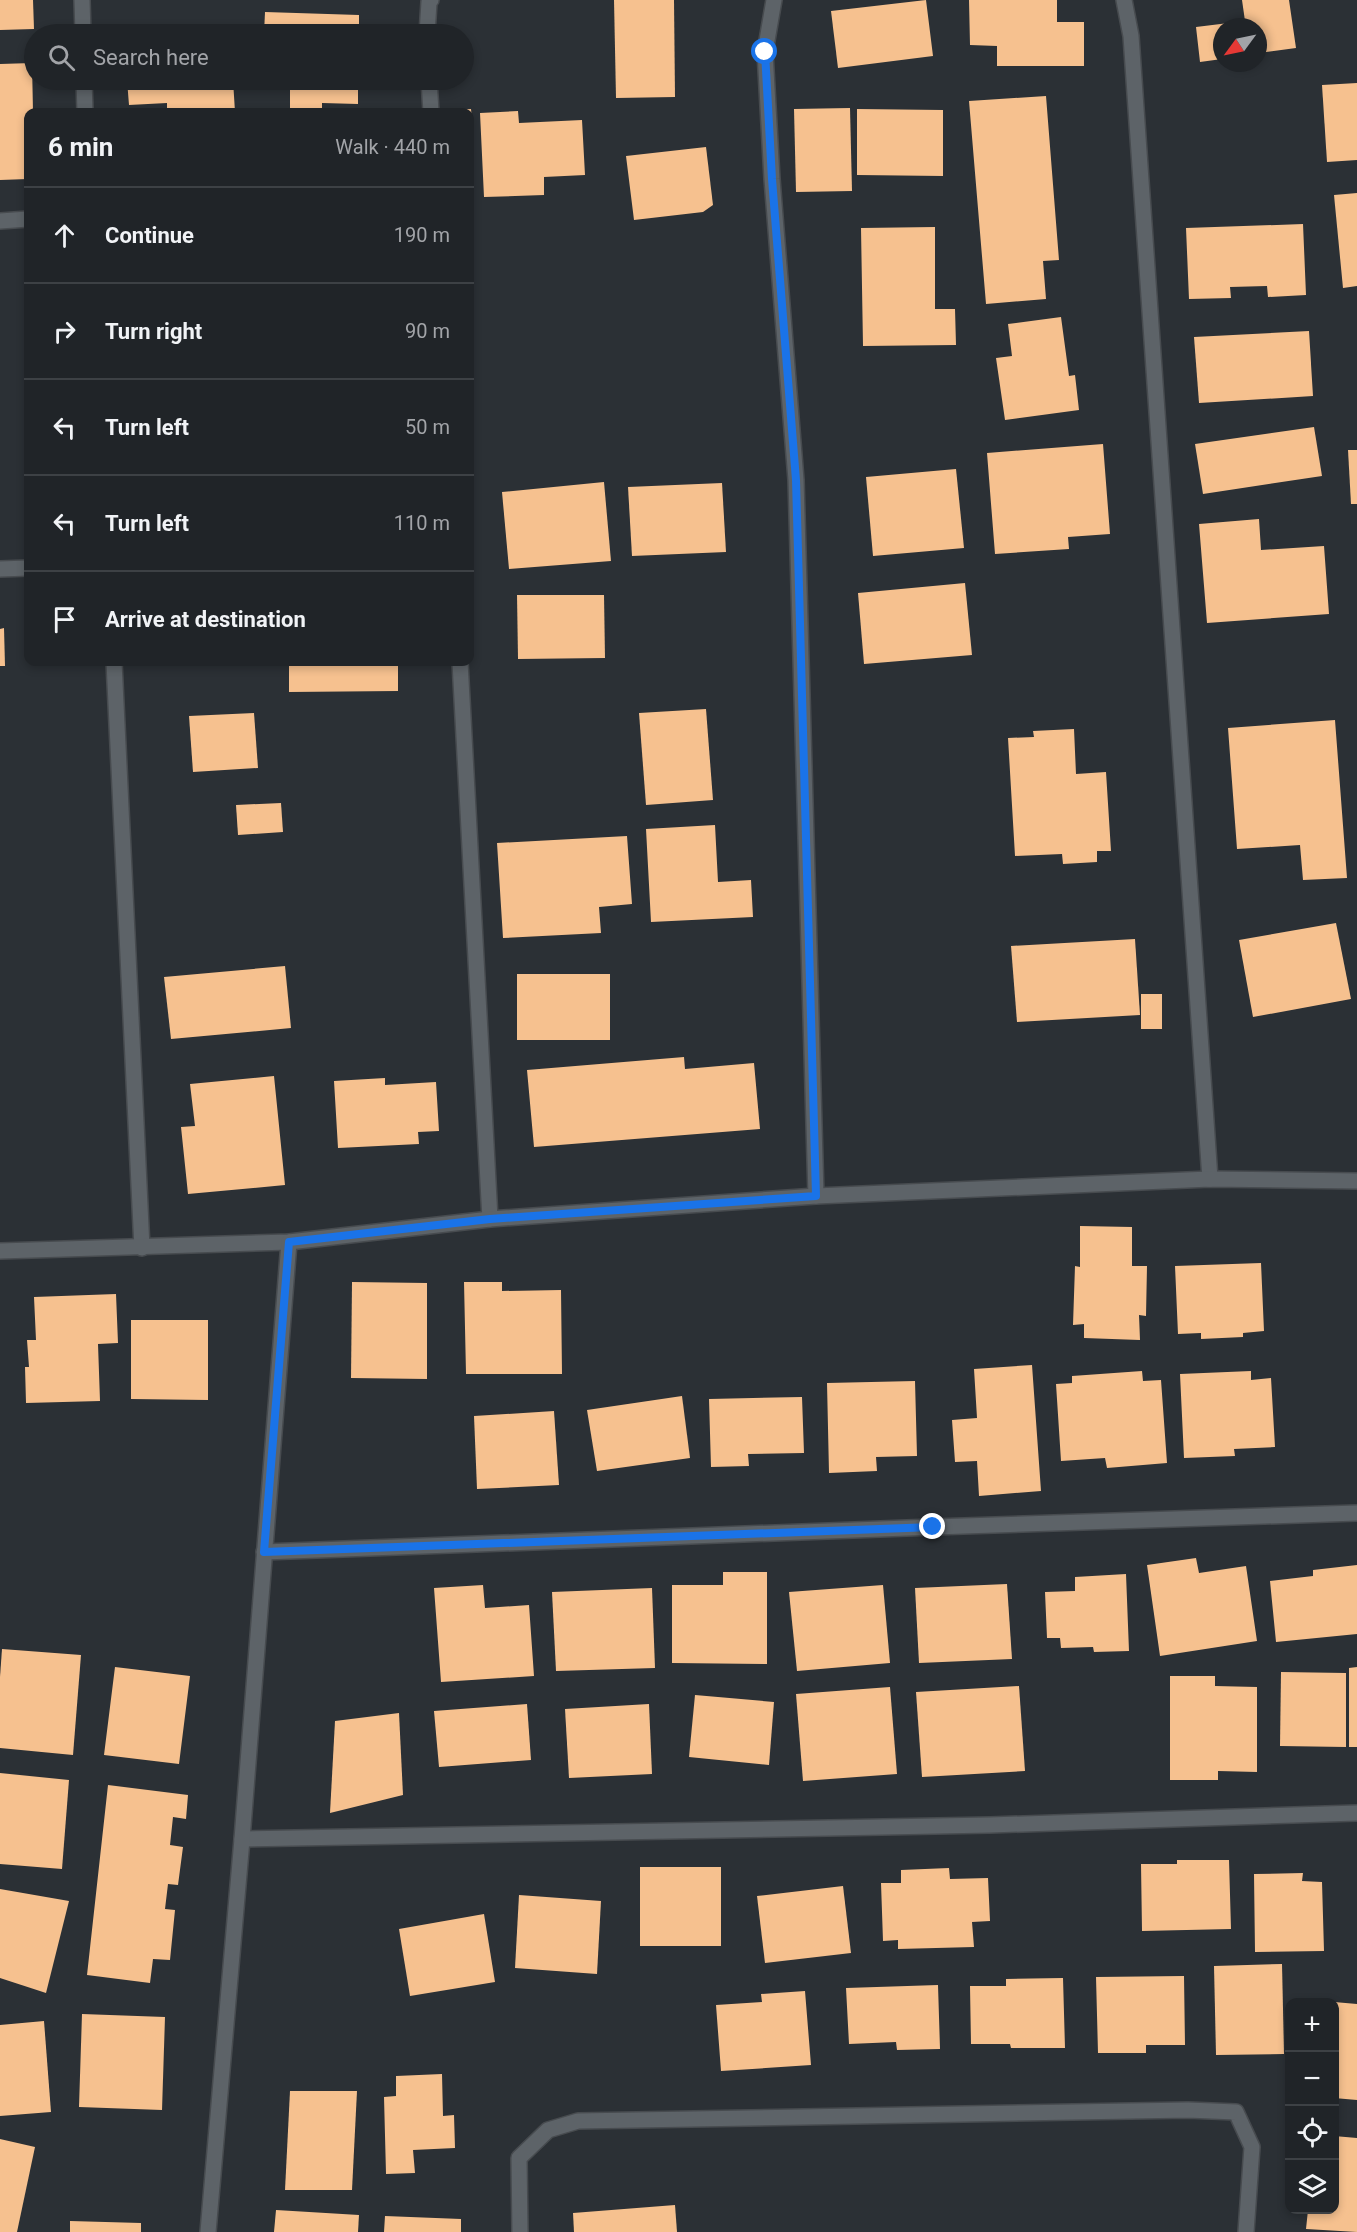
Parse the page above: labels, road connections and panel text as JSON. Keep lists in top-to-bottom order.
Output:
{
  "north": "bottom left",
  "page": {
    "search": "Search here",
    "heading": ["6 min", "Walk · 440 m"],
    "list": [
      ["Continue", "190 m"],
      ["Turn right", "90 m"],
      ["Turn left", "50 m"],
      ["Turn left", "110 m"],
      "Arrive at destination"
    ],
    "map_buttons": ["+", "−"]
  }
}
